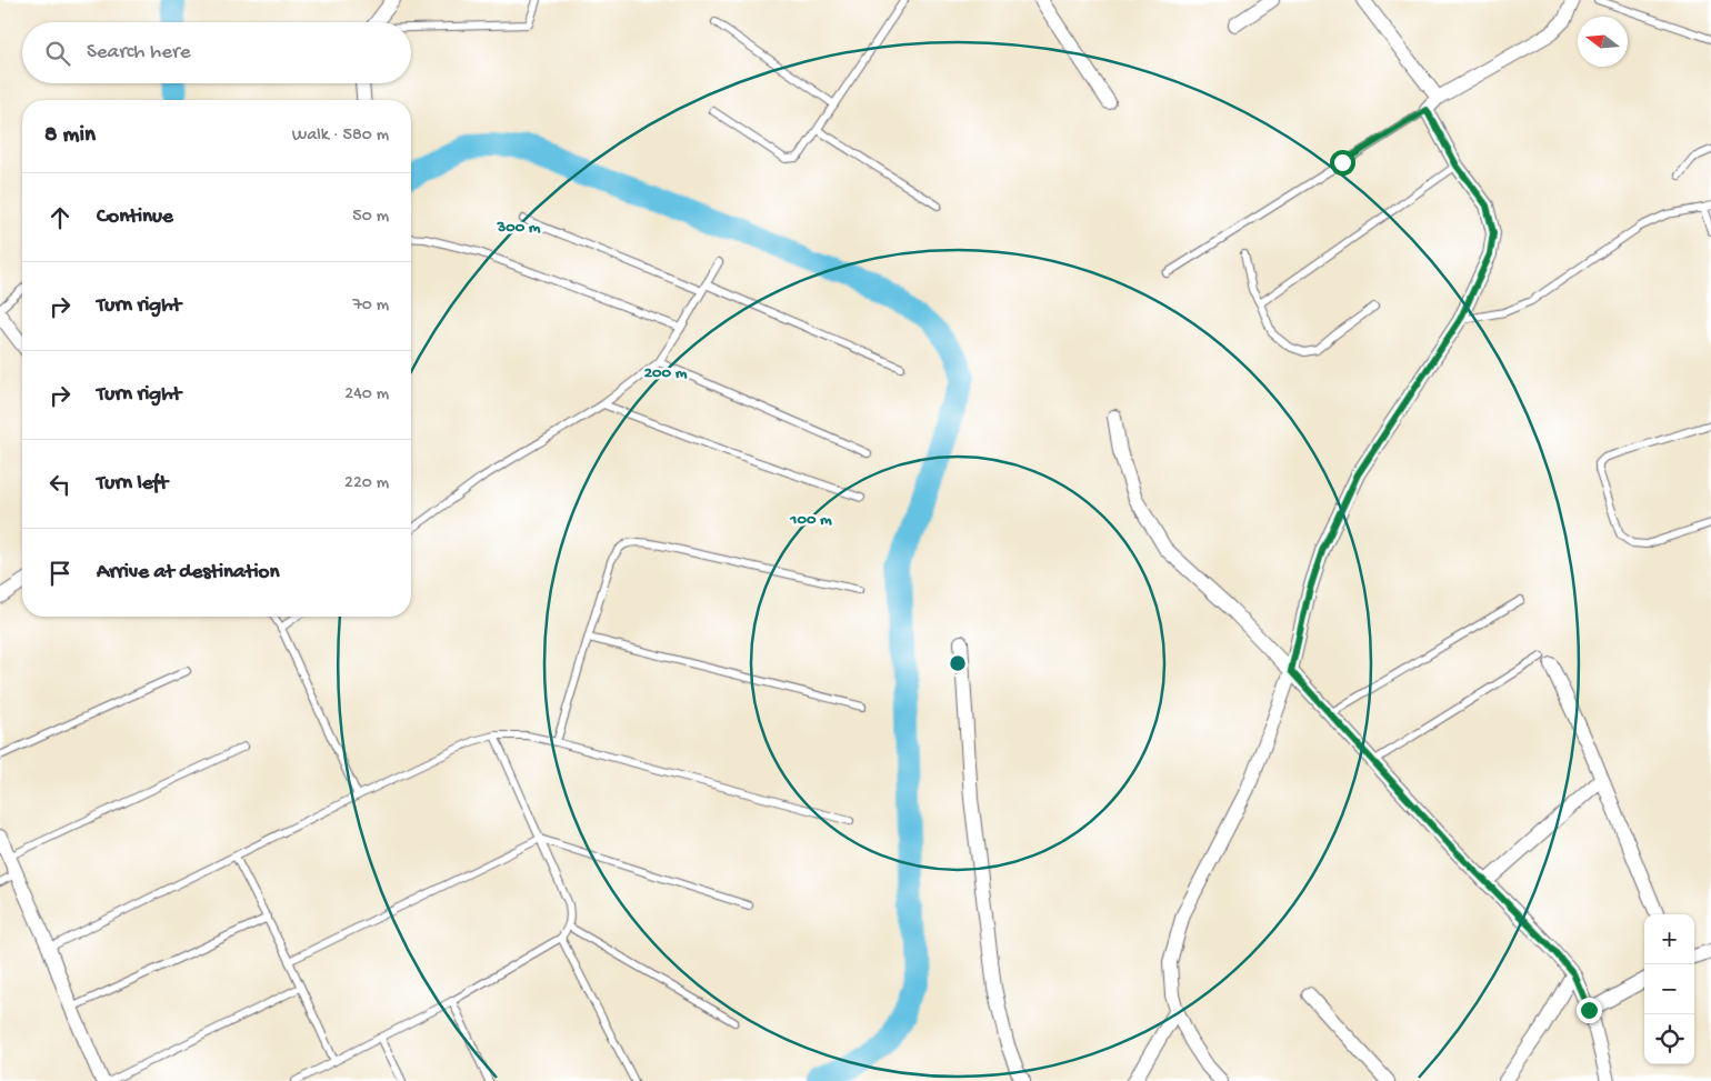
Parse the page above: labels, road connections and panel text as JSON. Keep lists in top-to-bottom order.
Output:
{
  "north": "left",
  "page": {
    "search": "Search here",
    "heading": ["8 min", "Walk · 580 m"],
    "list": [
      ["Continue", "50 m"],
      ["Turn right", "70 m"],
      ["Turn right", "240 m"],
      ["Turn left", "220 m"],
      "Arrive at destination"
    ],
    "map_buttons": ["+", "−"]
  },
  "rings": ["300 m", "200 m", "100 m"]
}
